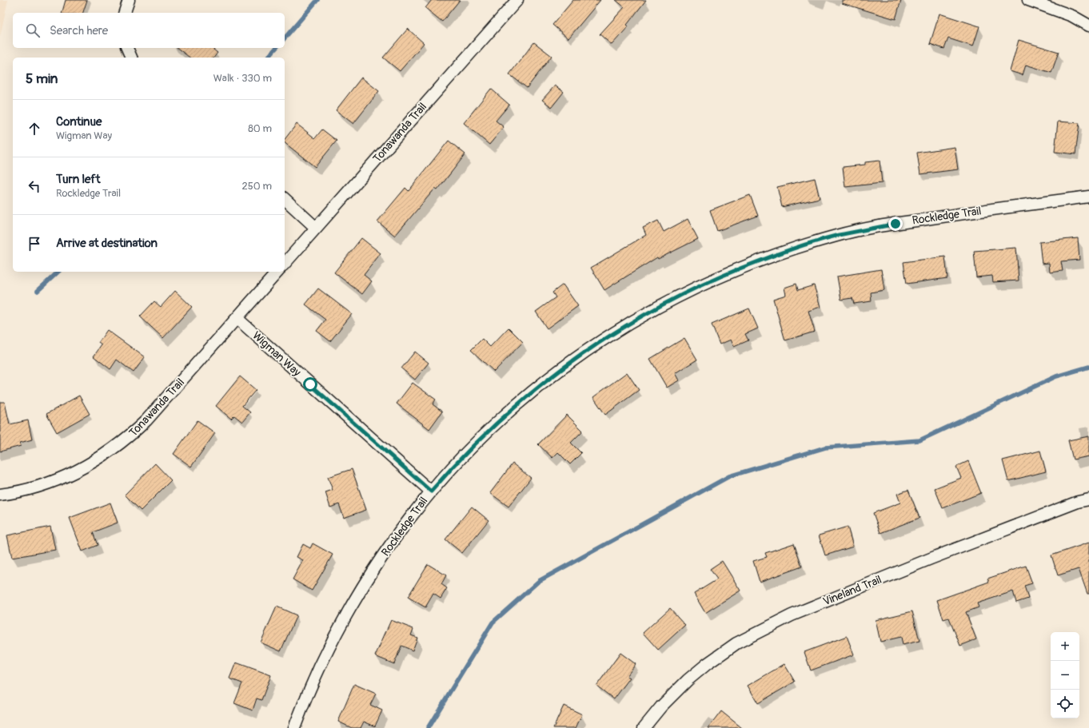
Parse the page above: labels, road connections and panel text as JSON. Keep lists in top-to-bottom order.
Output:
{
  "streets": {
    "street": [
      "Tonawanda Trail",
      "Rockledge Trail",
      "Wigman Way",
      "Vineland Trail"
    ]
  },
  "crossings": [
    ["Tonawanda Trail", "Wigman Way"],
    ["Rockledge Trail", "Wigman Way"]
  ],
  "page": {
    "search": "Search here",
    "heading": ["5 min", "Walk · 330 m"],
    "list": [
      ["Continue", "Wigman Way", "80 m"],
      ["Turn left", "Rockledge Trail", "250 m"],
      "Arrive at destination"
    ],
    "map_buttons": ["+", "−"]
  }
}
